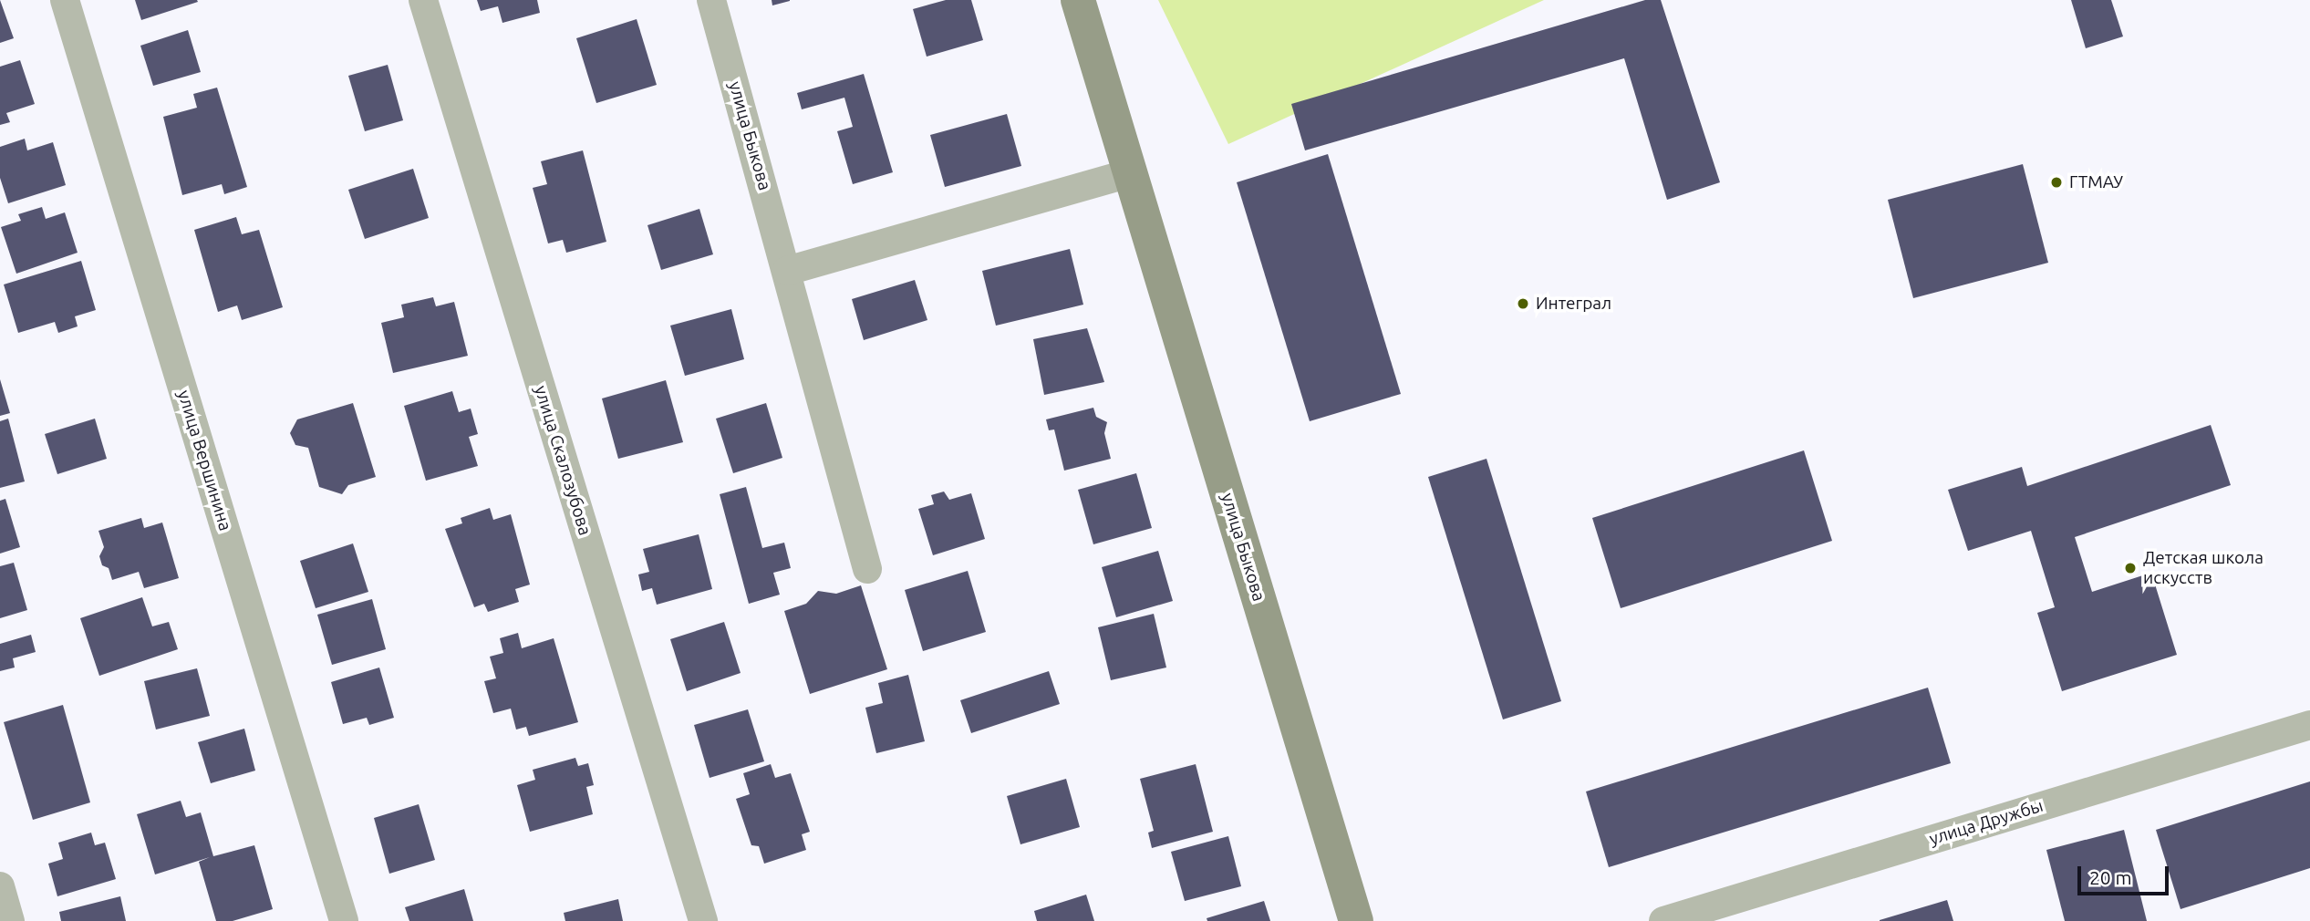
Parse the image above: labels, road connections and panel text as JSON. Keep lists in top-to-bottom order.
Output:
{
  "streets": {
    "street": [
      "улица Быкова",
      "улица Вершинина",
      "улица Скалозубова",
      "улица Дружбы"
    ]
  },
  "places": ["ГТМАУ", "Интеграл", "Детская школа искусств"],
  "scale_bar": "20 m"
}
